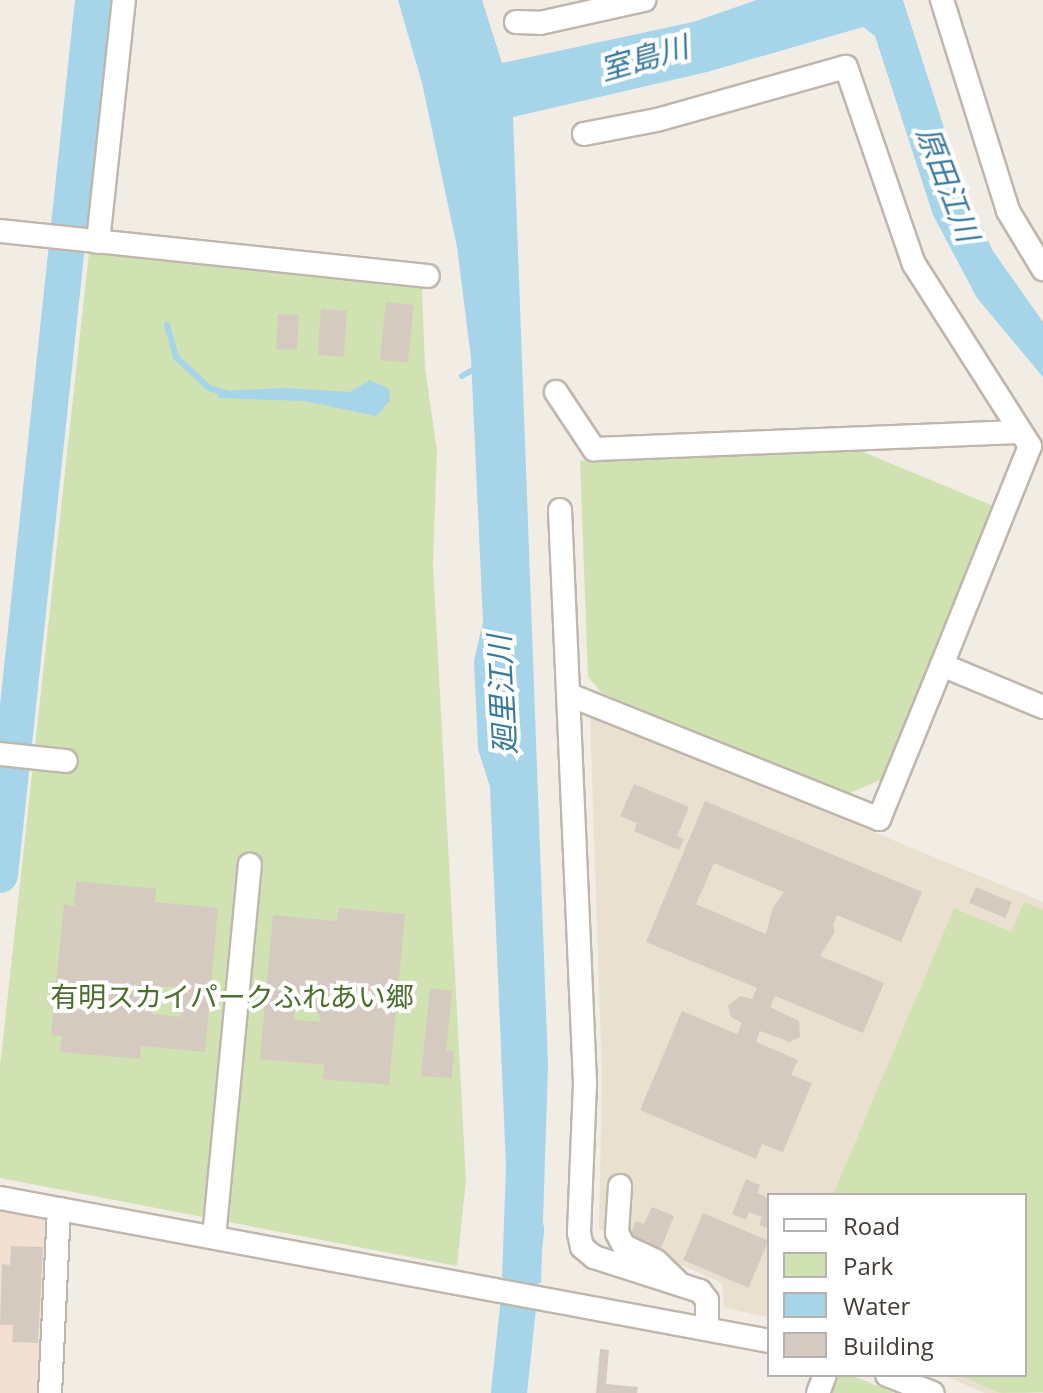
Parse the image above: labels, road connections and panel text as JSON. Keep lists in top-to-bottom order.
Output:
{
  "water": ["室島川", "原田江川", "廻里江川"],
  "parks": ["有明スカイパークふれあい郷"],
  "legend": [
    "Road",
    "Park",
    "Water",
    "Building"
  ]
}
